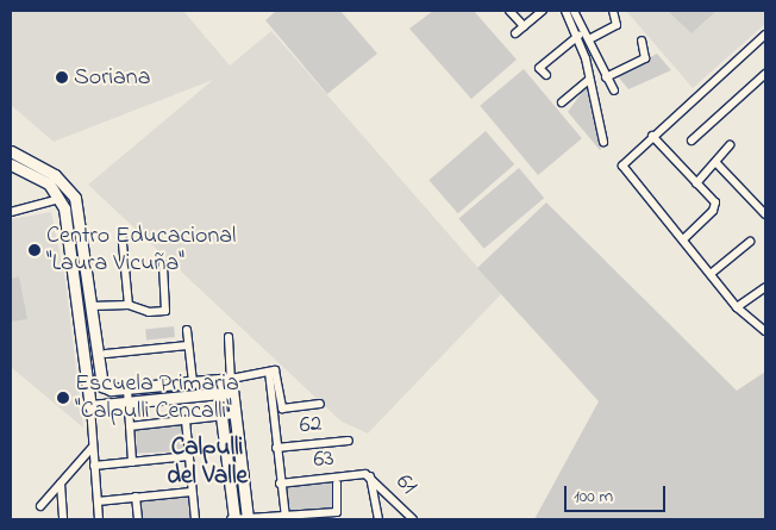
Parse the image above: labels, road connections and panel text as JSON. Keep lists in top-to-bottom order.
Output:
{
  "streets": {
    "street": ["62", "63", "61"]
  },
  "crossings": [
    ["63", "61"]
  ],
  "districts": ["Calpulli del Valle"],
  "places": ["Soriana", "Centro Educacional \"Laura Vicuña\"", "Escuela Primaria \"Calpulli Cencalli\""],
  "scale_bar": "100 m"
}
